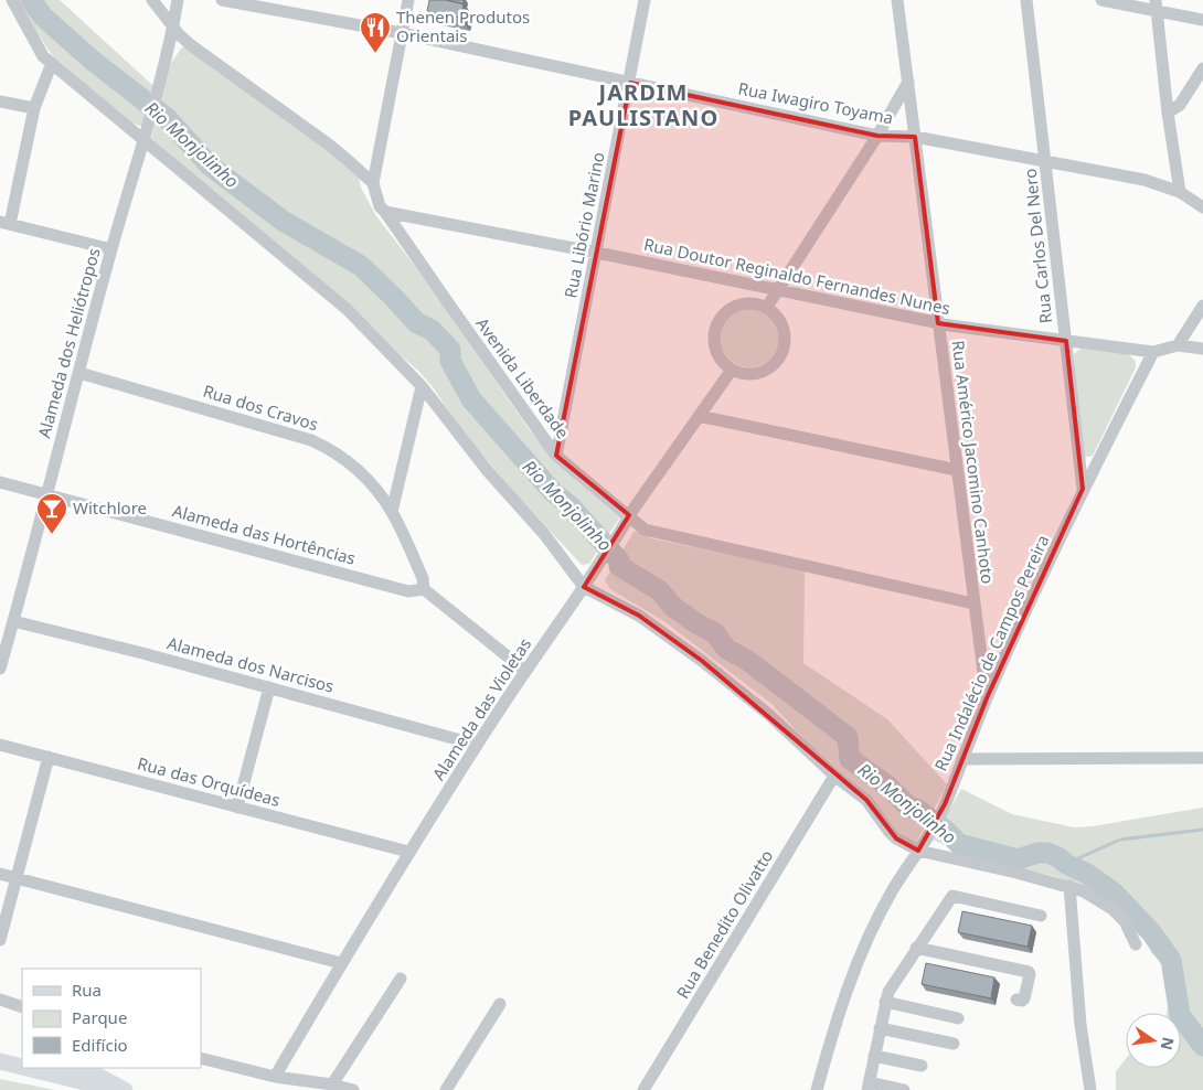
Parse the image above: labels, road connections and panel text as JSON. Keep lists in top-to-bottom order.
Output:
{
  "streets": {
    "street": [
      "Rua Iwagiro Toyama",
      "Rua Libório Marino",
      "Rua Carlos Del Nero",
      "Rua Doutor Reginaldo Fernandes Nunes",
      "Alameda dos Heliótropos",
      "Avenida Liberdade",
      "Rua dos Cravos",
      "Rua Américo Jacomino Canhoto",
      "Alameda das Hortências",
      "Rua Indalécio de Campos Pereira",
      "Alameda dos Narcisos",
      "Alameda das Violetas",
      "Rua das Orquídeas",
      "Rua Benedito Olivatto"
    ]
  },
  "crossings": [
    ["Rua Iwagiro Toyama", "Rua Libório Marino"],
    ["Rua Iwagiro Toyama", "Rua Carlos Del Nero"],
    ["Rua Iwagiro Toyama", "Rua Américo Jacomino Canhoto"],
    ["Rua Libório Marino", "Rua Doutor Reginaldo Fernandes Nunes"],
    ["Rua Libório Marino", "Avenida Liberdade"],
    ["Rua Carlos Del Nero", "Rua Doutor Reginaldo Fernandes Nunes"],
    ["Rua Carlos Del Nero", "Rua Indalécio de Campos Pereira"],
    ["Rua Doutor Reginaldo Fernandes Nunes", "Avenida Liberdade"],
    ["Rua Doutor Reginaldo Fernandes Nunes", "Rua Américo Jacomino Canhoto"],
    ["Rua Doutor Reginaldo Fernandes Nunes", "Rua Indalécio de Campos Pereira"],
    ["Alameda dos Heliótropos", "Avenida Liberdade"],
    ["Alameda dos Heliótropos", "Rua dos Cravos"],
    ["Alameda dos Heliótropos", "Alameda das Hortências"],
    ["Alameda dos Heliótropos", "Alameda dos Narcisos"],
    ["Avenida Liberdade", "Rua Américo Jacomino Canhoto"],
    ["Avenida Liberdade", "Alameda das Violetas"],
    ["Rua dos Cravos", "Alameda das Hortências"],
    ["Rua Américo Jacomino Canhoto", "Rua Indalécio de Campos Pereira"],
    ["Alameda dos Narcisos", "Alameda das Violetas"],
    ["Alameda das Violetas", "Rua das Orquídeas"]
  ],
  "districts": ["JARDIM PAULISTANO"],
  "water": ["Rio Monjolinho"],
  "places": {
    "restaurant": ["Thenen Produtos Orientais"],
    "bar": ["Witchlore"]
  },
  "legend": ["Rua", "Parque", "Edifício"],
  "north": "right"
}
